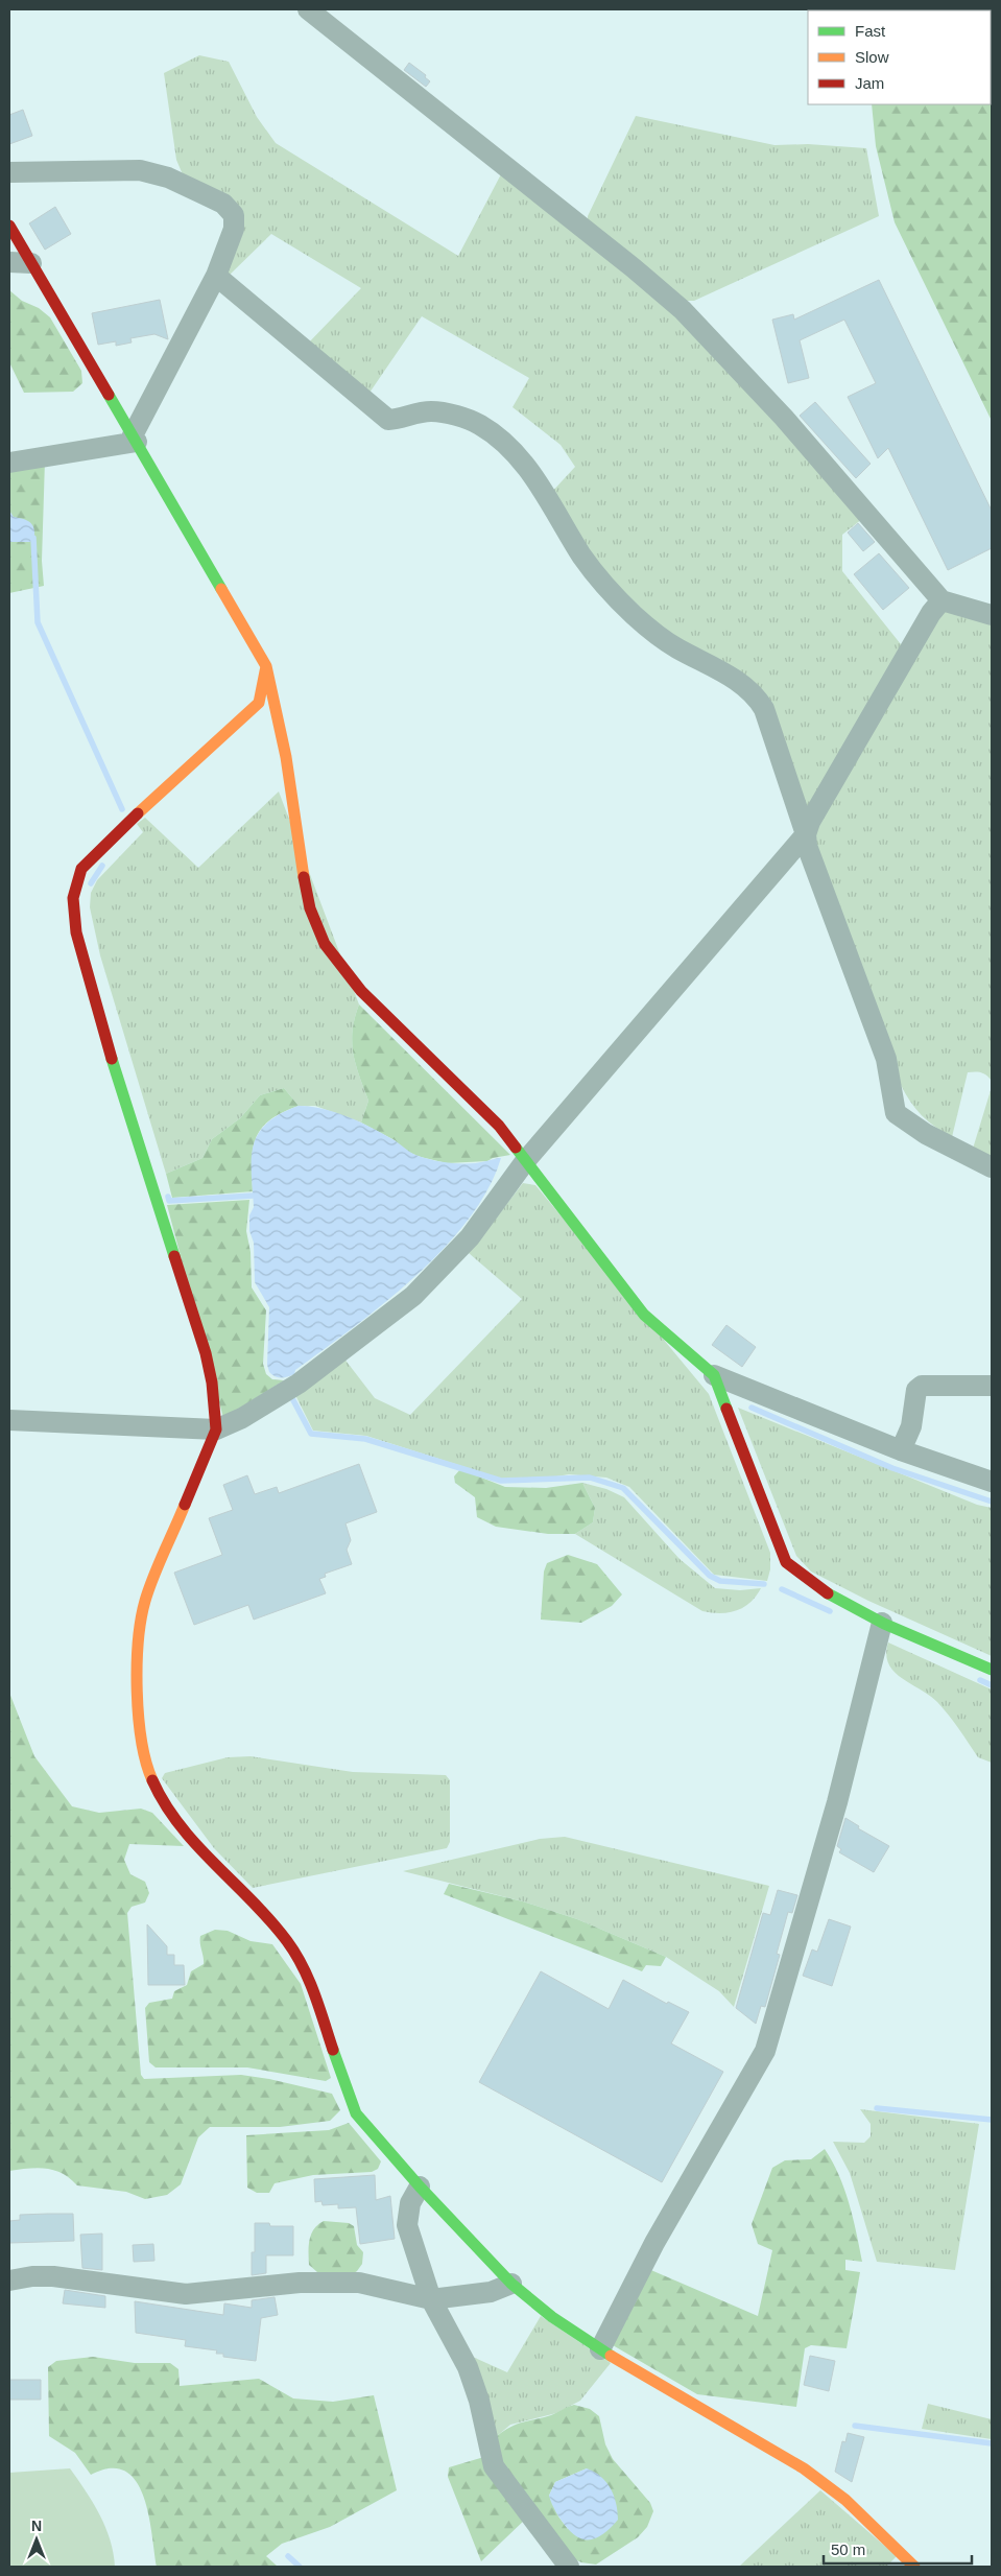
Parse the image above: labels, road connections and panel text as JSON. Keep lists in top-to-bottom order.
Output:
{
  "legend": ["Fast", "Slow", "Jam"],
  "scale_bar": "50 m",
  "north": "top"
}
